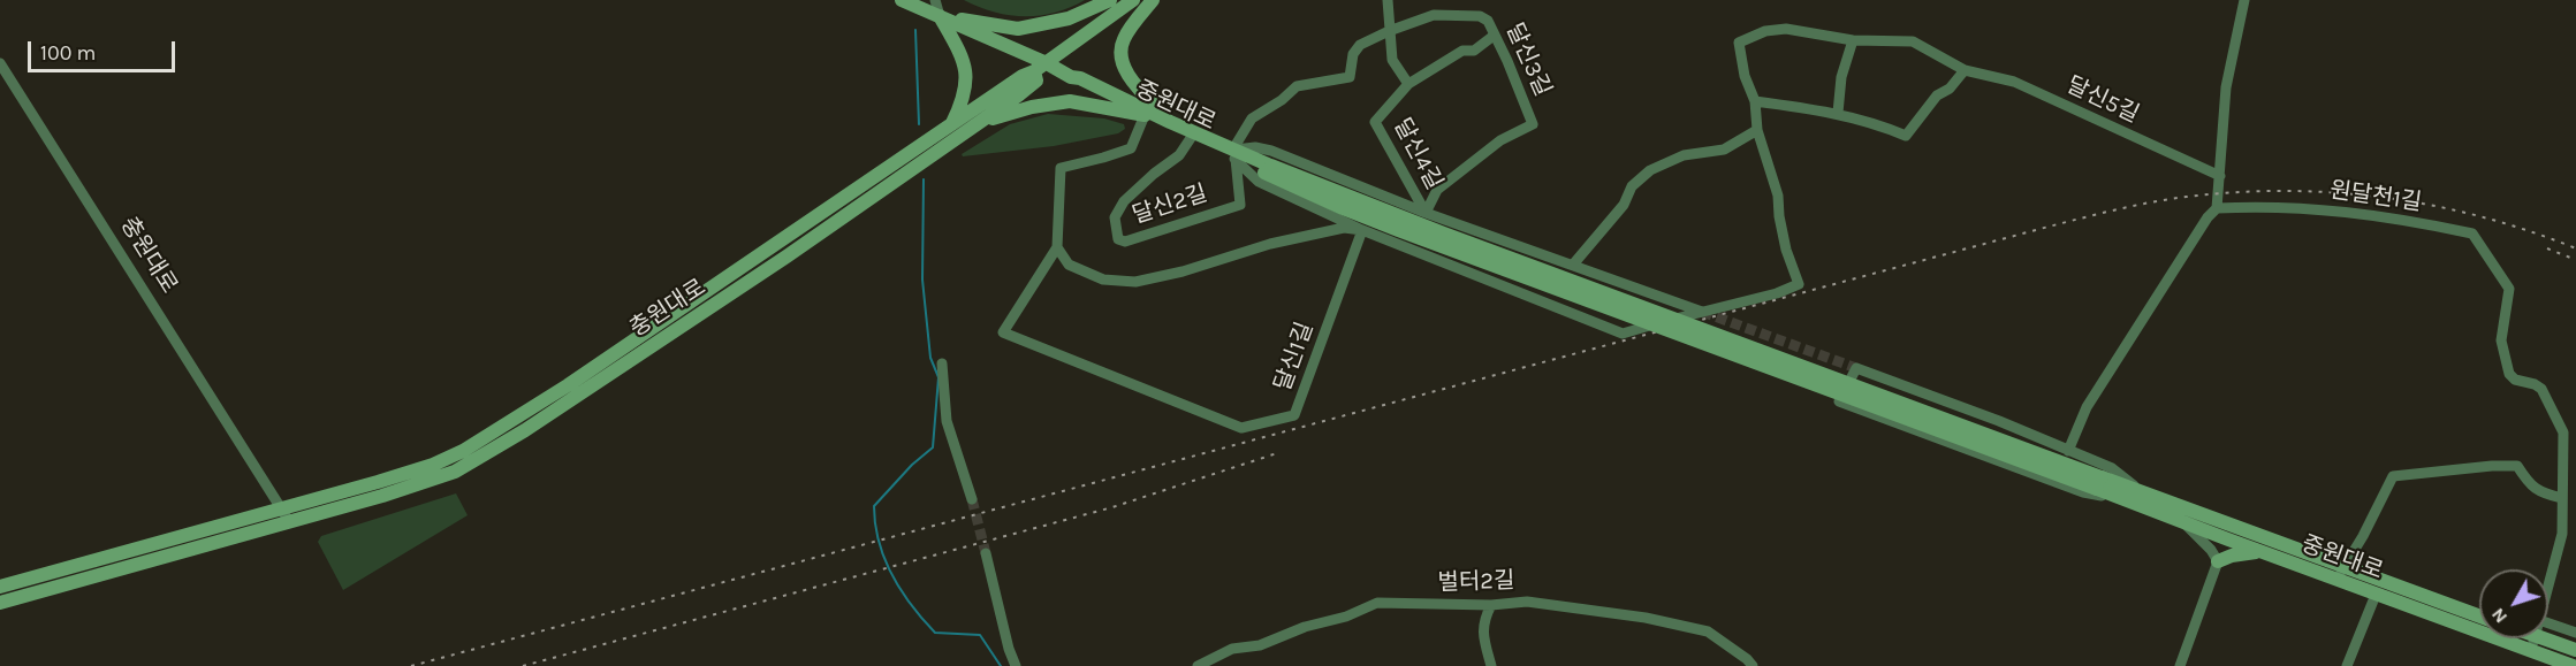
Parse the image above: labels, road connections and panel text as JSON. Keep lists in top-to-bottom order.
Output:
{
  "streets": {
    "street": [
      "달신3길",
      "달신5길",
      "중원대로",
      "달신4길",
      "원달천1길",
      "달신2길",
      "충원대로",
      "달신1길",
      "벌터2길"
    ]
  },
  "crossings": [
    ["달신3길", "중원대로"],
    ["달신3길", "달신4길"],
    ["달신3길", "달신2길"],
    ["중원대로", "원달천1길"],
    ["중원대로", "달신2길"],
    ["중원대로", "충원대로"],
    ["중원대로", "달신1길"]
  ],
  "scale_bar": "100 m",
  "north": "bottom left"
}
